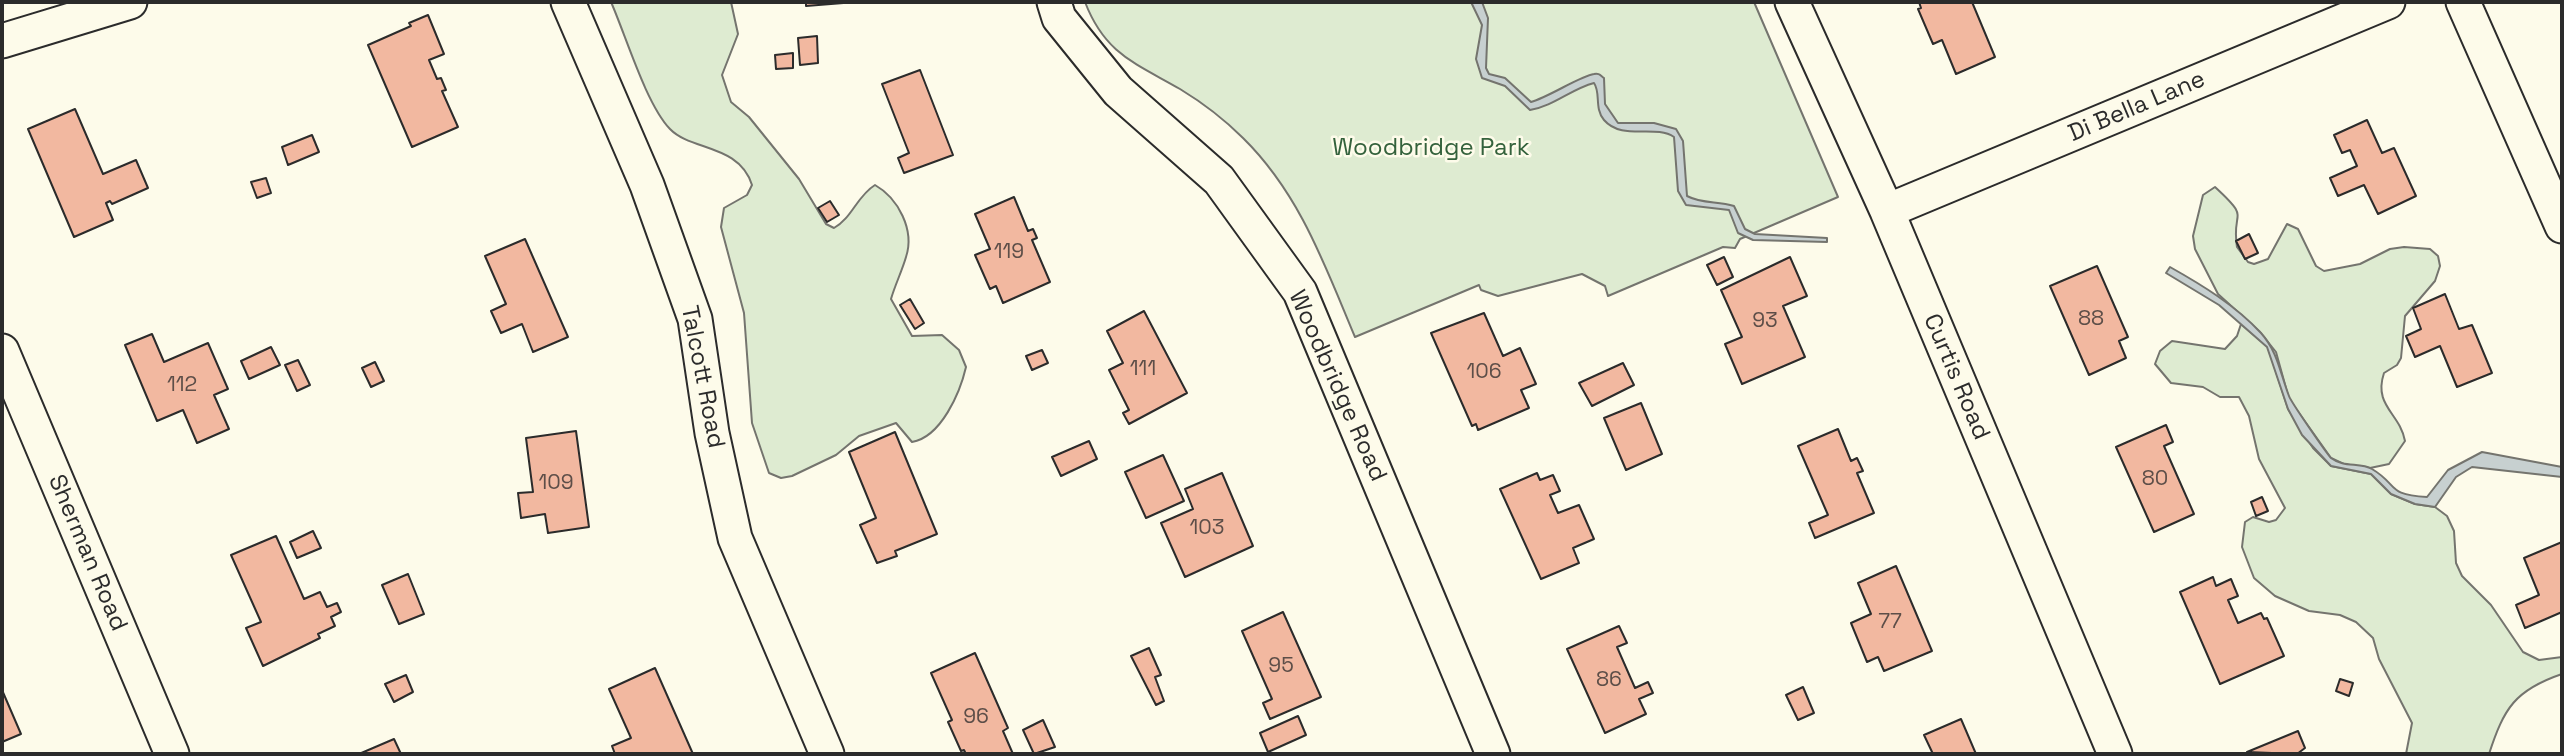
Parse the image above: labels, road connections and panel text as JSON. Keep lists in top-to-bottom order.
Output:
{
  "streets": {
    "street": [
      "Di Bella Lane",
      "Talcott Road",
      "Curtis Road",
      "Woodbridge Road",
      "Sherman Road"
    ]
  },
  "crossings": [
    ["Di Bella Lane", "Curtis Road"]
  ],
  "parks": ["Woodbridge Park"],
  "house_numbers": [
    "119",
    "88",
    "93",
    "111",
    "106",
    "112",
    "80",
    "109",
    "103",
    "77",
    "95",
    "86",
    "96"
  ]
}
